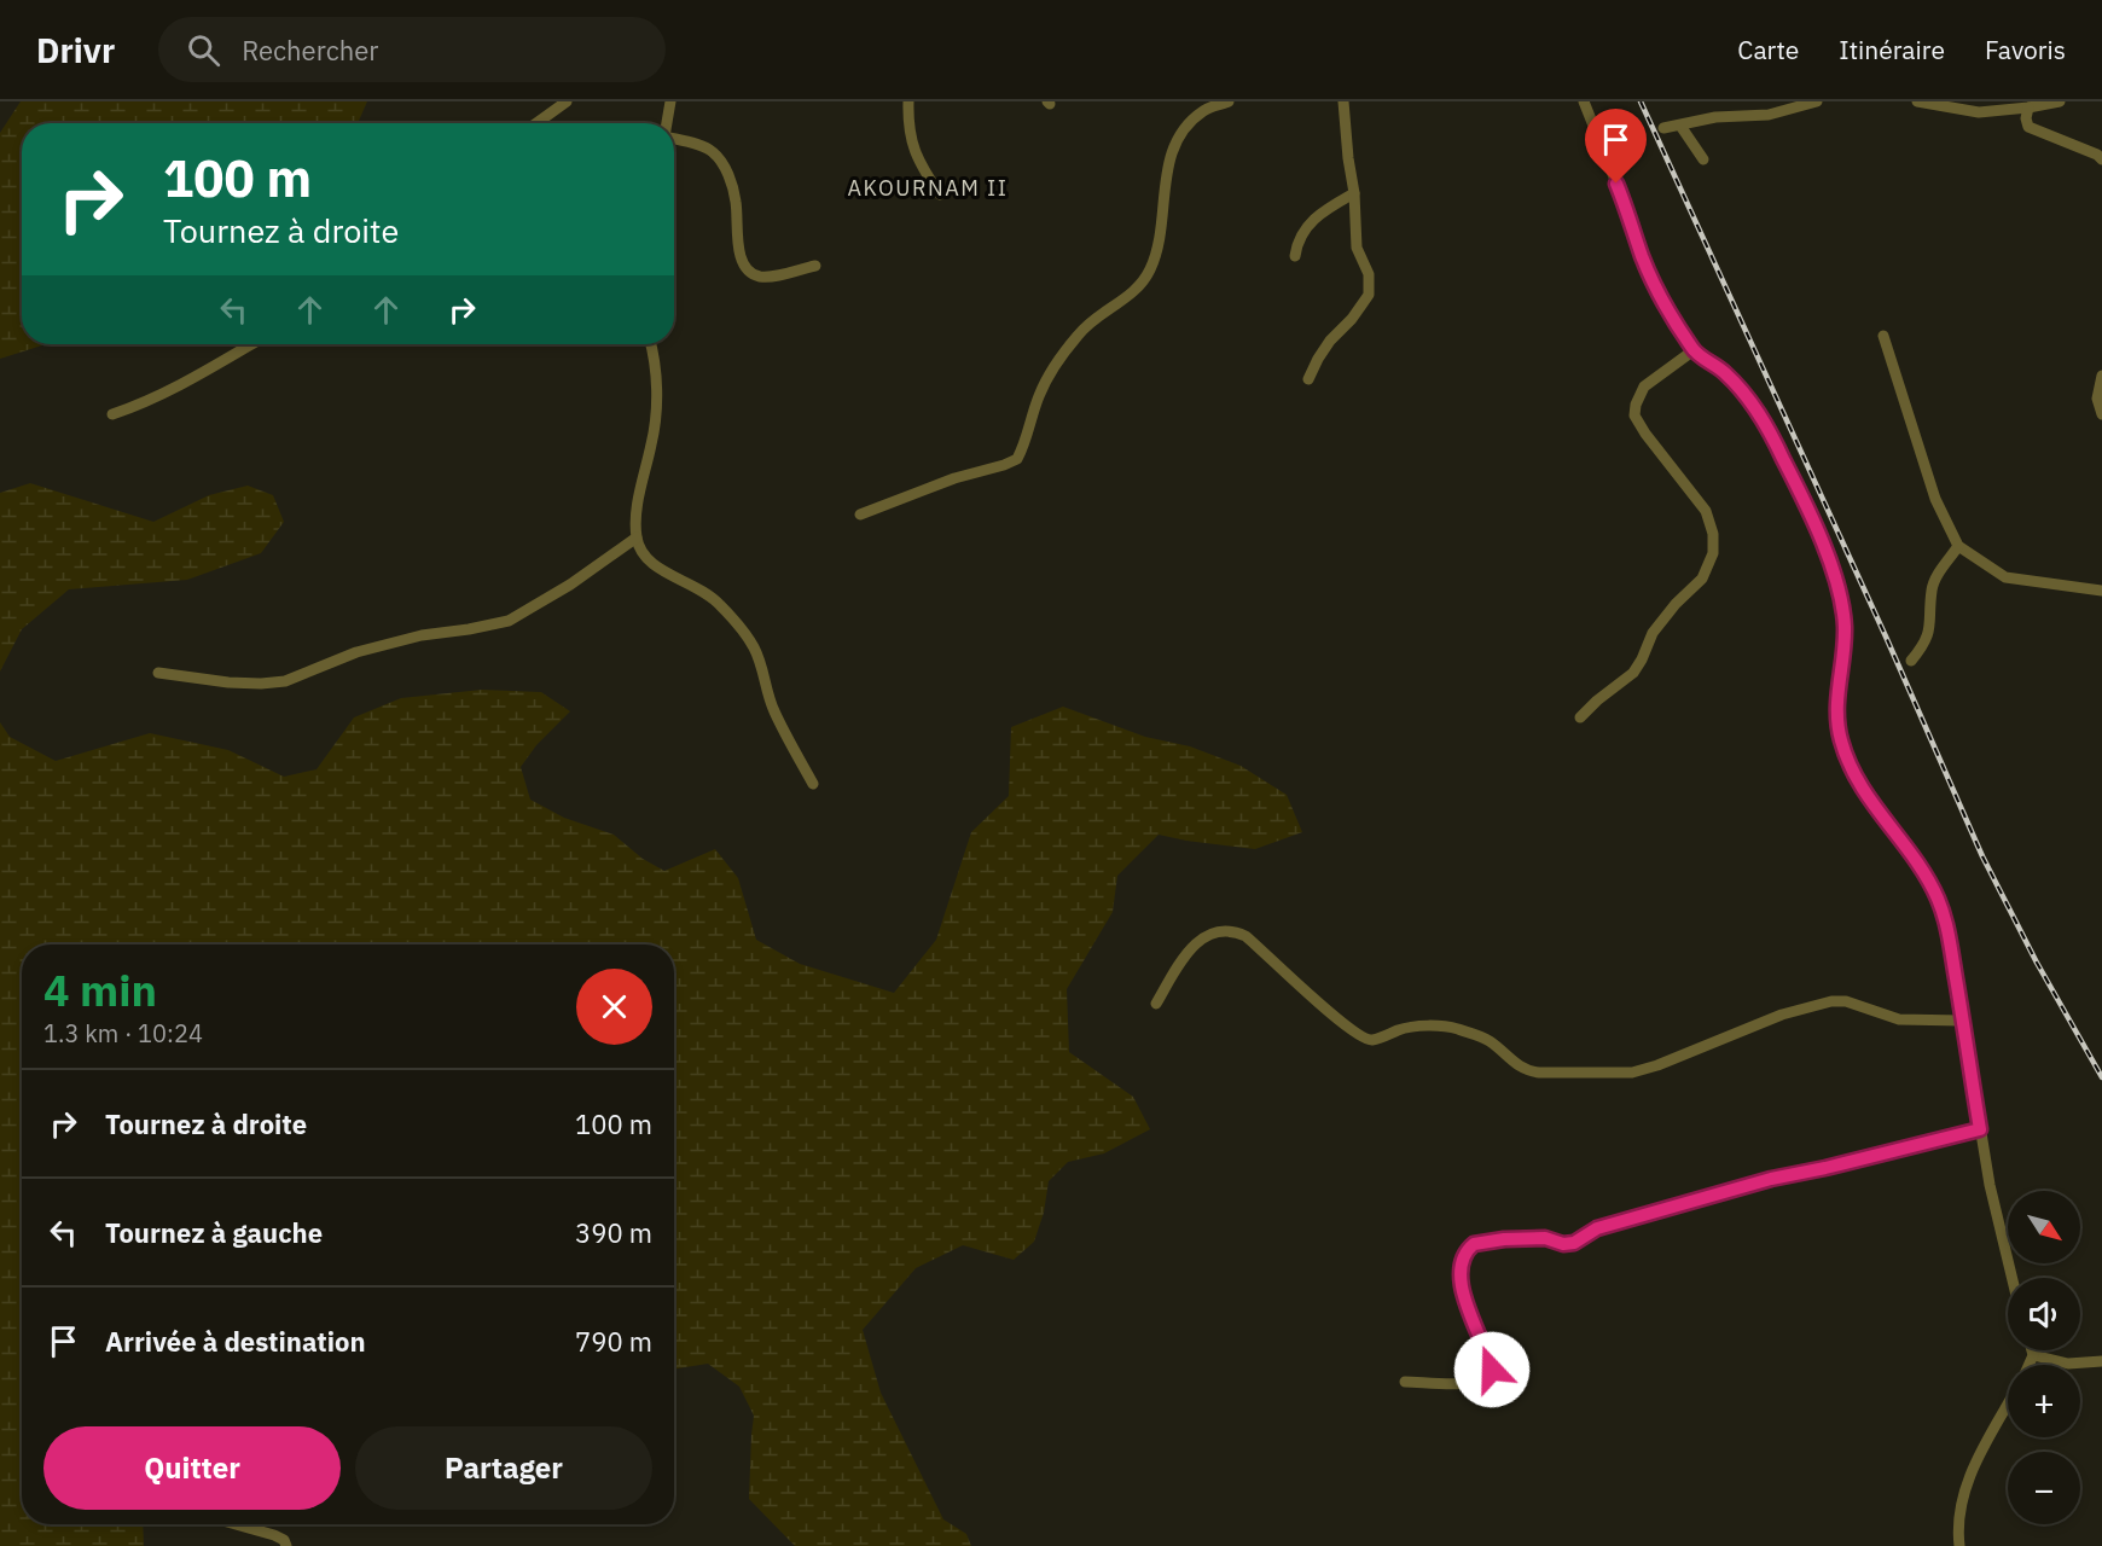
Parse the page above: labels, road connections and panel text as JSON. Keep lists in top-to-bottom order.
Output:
{
  "districts": ["AKOURNAM II"],
  "north": "bottom right",
  "page": {
    "header": "Drivr",
    "search": "Rechercher",
    "nav": ["Carte", "Itinéraire", "Favoris"],
    "turn": ["100 m", "Tournez à droite"],
    "heading": ["4 min", "1.3 km · 10:24"],
    "list": [
      {
        "name": "Tournez à droite",
        "value": "100 m"
      },
      {
        "name": "Tournez à gauche",
        "value": "390 m"
      },
      {
        "name": "Arrivée à destination",
        "value": "790 m"
      }
    ],
    "map_buttons": ["+", "−"],
    "buttons": ["Quitter", "Partager"]
  }
}
